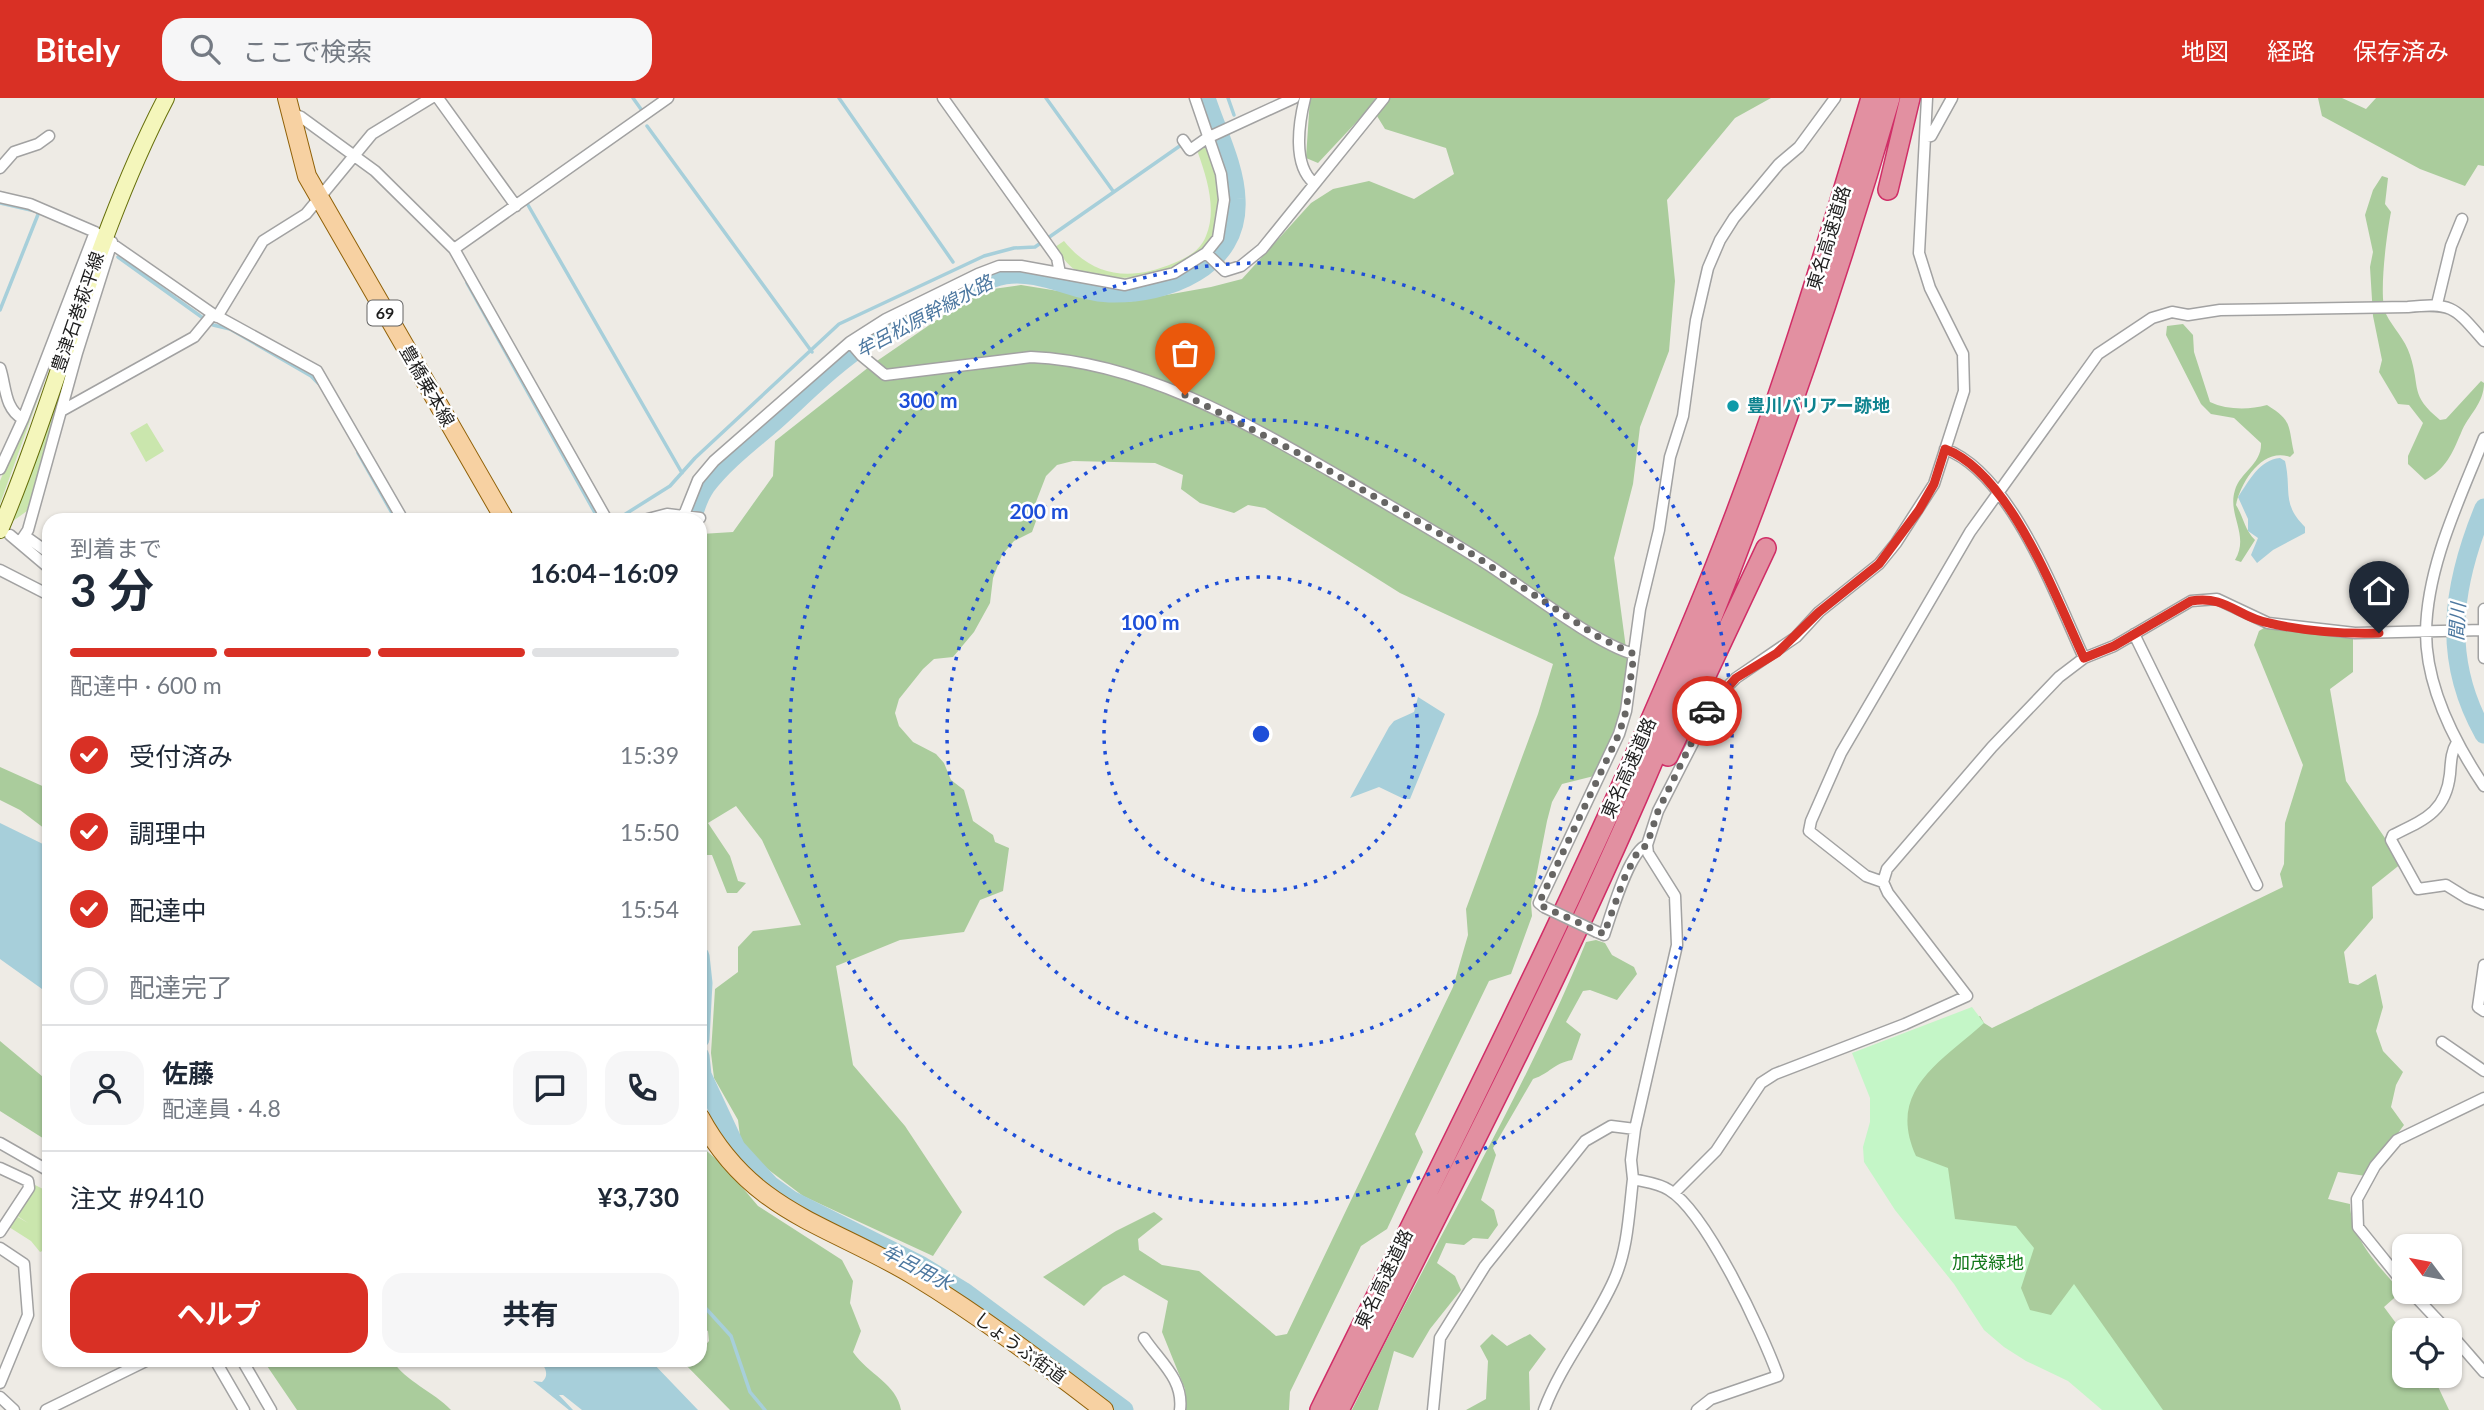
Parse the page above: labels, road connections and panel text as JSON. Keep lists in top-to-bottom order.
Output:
{
  "streets": {
    "highway": ["東名高速道路"],
    "main road": [
      "豊津石巻萩平線",
      "69",
      "豊橋乗本線",
      "しょうぶ街道"
    ]
  },
  "water": ["牟呂松原幹線水路", "間川", "牟呂用水"],
  "parks": ["加茂緑地"],
  "places": ["豊川バリアー跡地"],
  "north": "top left",
  "page": {
    "header": "Bitely",
    "search": "ここで検索",
    "nav": ["地図", "経路", "保存済み"],
    "heading": ["3 分", "到着まで", "16:04–16:09"],
    "panel": [
      "佐藤",
      "配達員 · 4.8",
      "注文 #9410",
      "¥3,730"
    ],
    "bar": "配達中 · 600 m",
    "list": [
      ["受付済み", "15:39"],
      ["調理中", "15:50"],
      ["配達中", "15:54"],
      "配達完了"
    ],
    "buttons": ["ヘルプ", "共有"]
  },
  "rings": ["300 m", "200 m", "100 m"]
}
